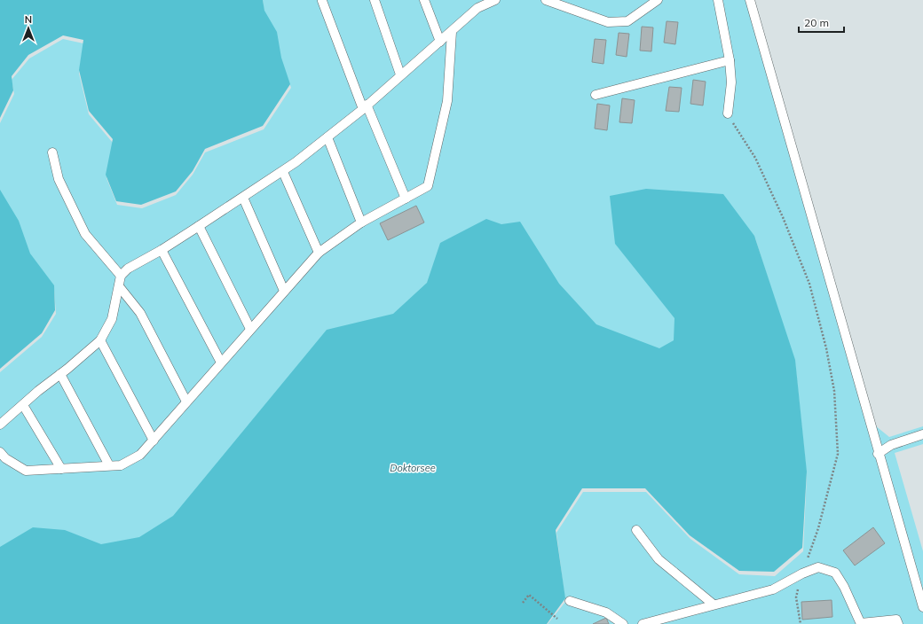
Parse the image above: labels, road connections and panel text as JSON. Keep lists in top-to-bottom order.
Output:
{
  "water": ["Doktorsee"],
  "scale_bar": "20 m",
  "north": "top"
}
